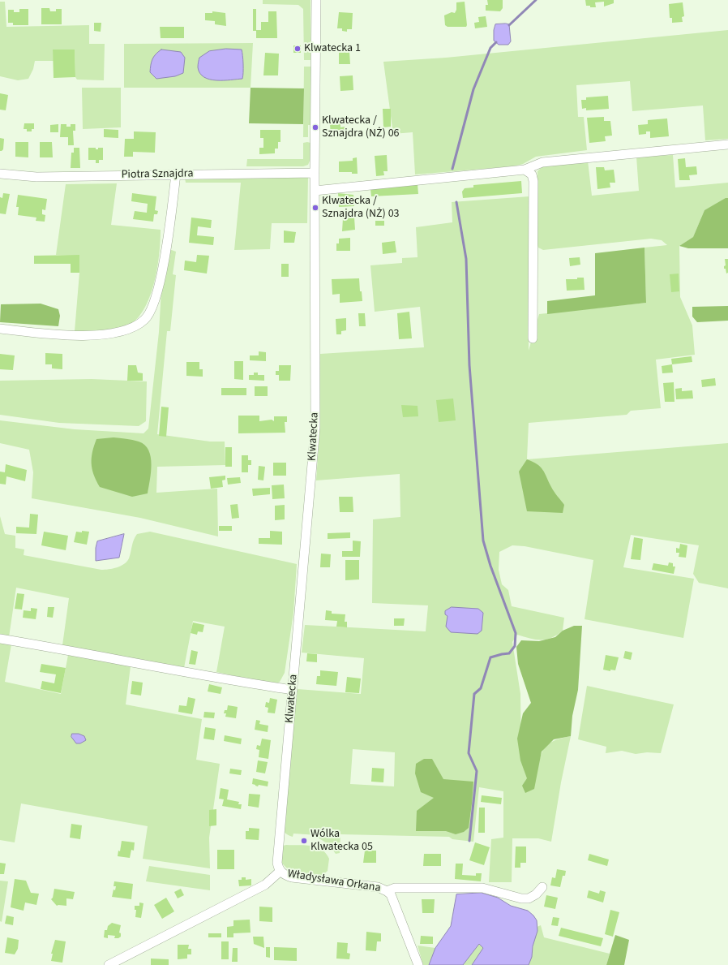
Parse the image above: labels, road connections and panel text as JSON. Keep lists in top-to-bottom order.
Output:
{
  "streets": {
    "street": ["Piotra Sznajdra", "Klwatecka", "Władysława Orkana"]
  },
  "crossings": [
    ["Piotra Sznajdra", "Klwatecka"],
    ["Klwatecka", "Władysława Orkana"]
  ],
  "places": [
    "Klwatecka 1",
    "Klwatecka / Sznajdra (NŻ) 06",
    "Klwatecka / Sznajdra (NŻ) 03",
    "Wólka Klwatecka 05"
  ]
}
